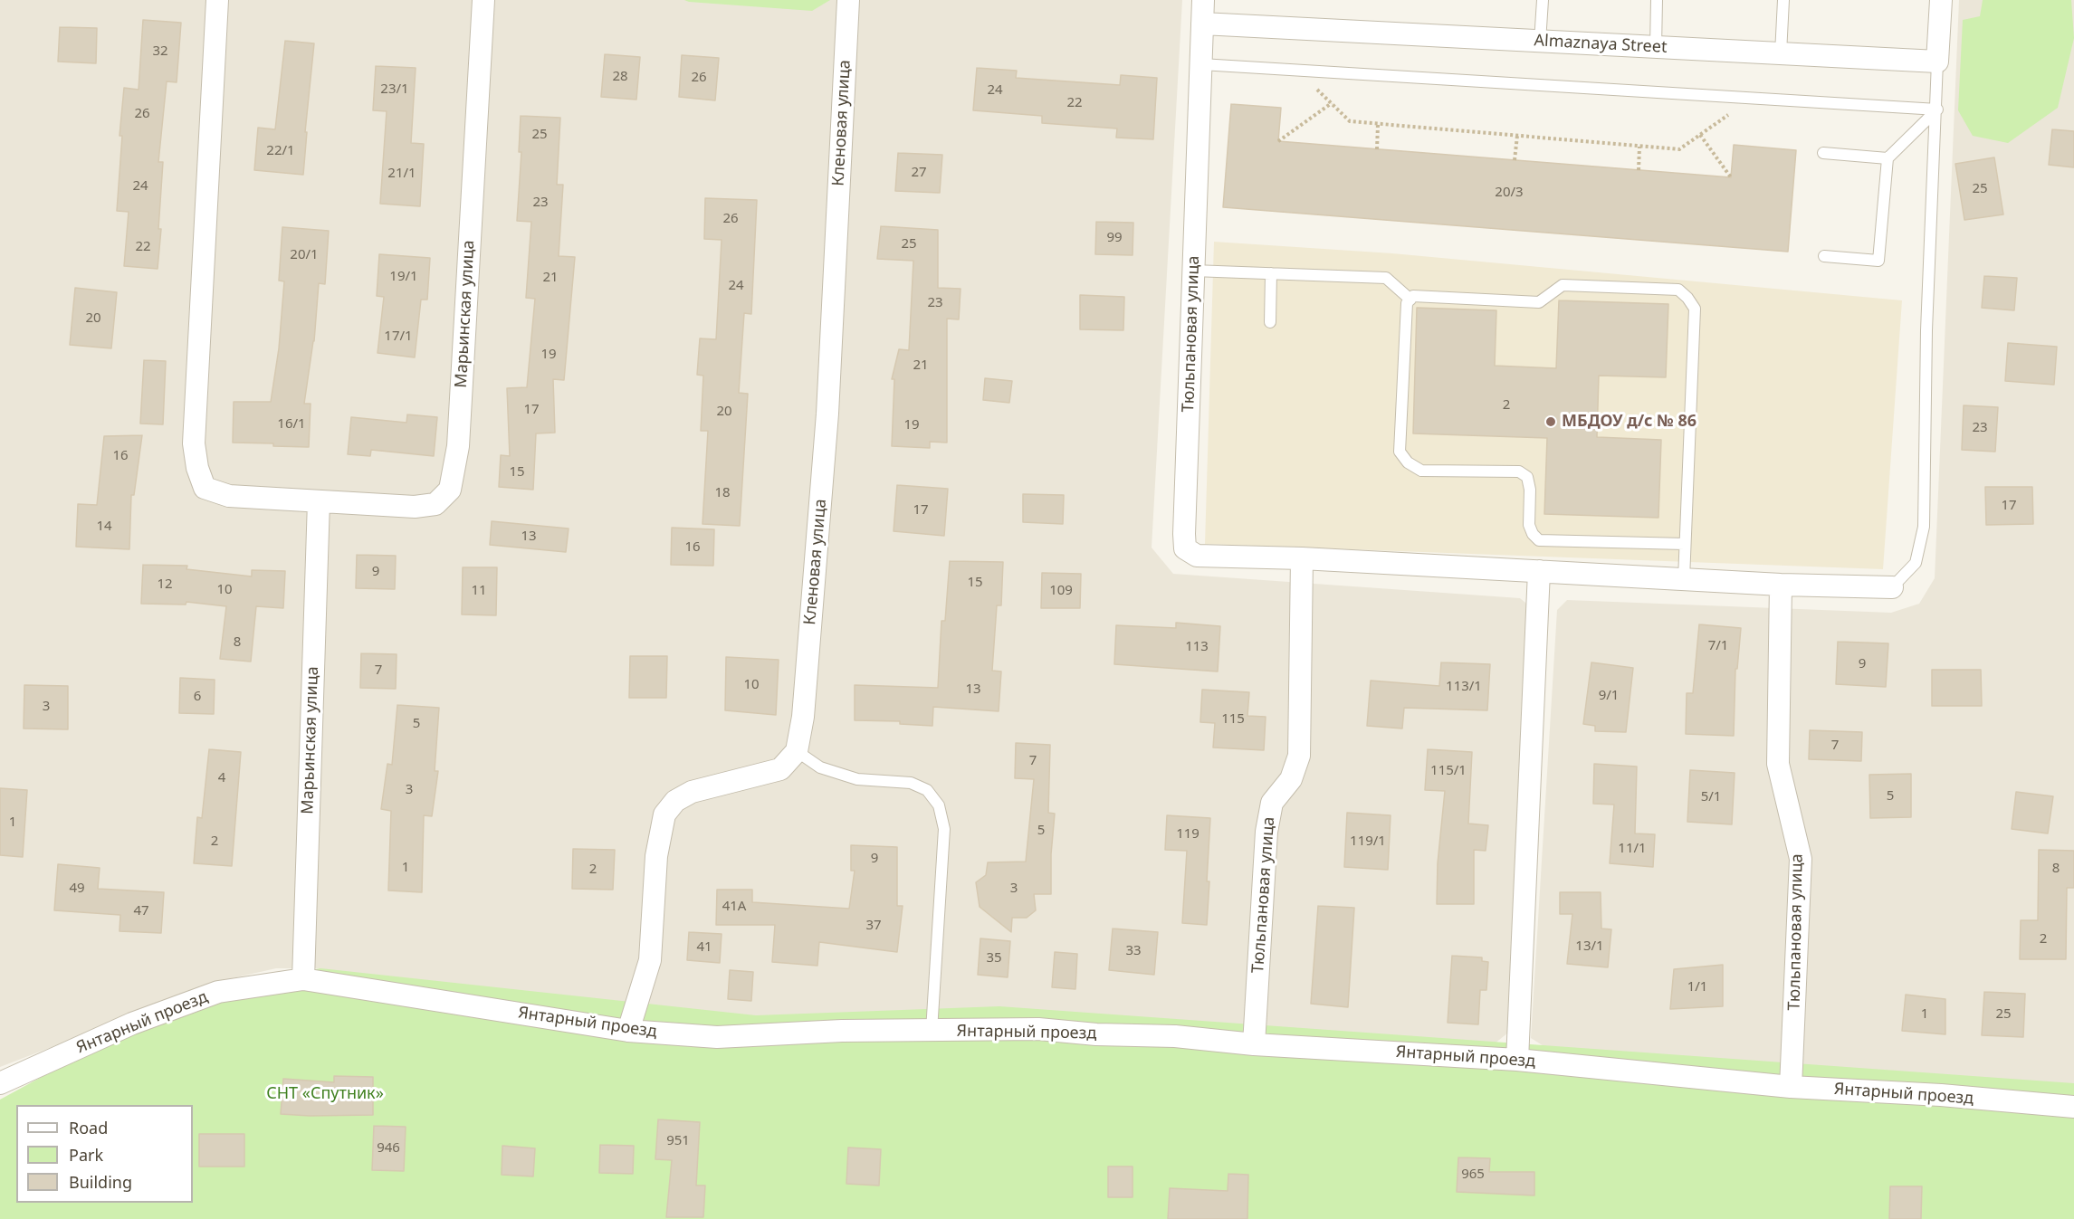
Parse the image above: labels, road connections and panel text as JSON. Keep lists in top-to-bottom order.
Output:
{
  "streets": {
    "street": [
      "Almaznaya Street",
      "Кленовая улица",
      "Марьинская улица",
      "Тюльпановая улица",
      "Янтарный проезд"
    ]
  },
  "crossings": [
    ["Almaznaya Street", "Тюльпановая улица"],
    ["Марьинская улица", "Янтарный проезд"],
    ["Тюльпановая улица", "Янтарный проезд"]
  ],
  "parks": ["СНТ «Спутник»"],
  "places": ["МБДОУ д/с № 86"],
  "house_numbers": [
    "32",
    "28",
    "26",
    "23/1",
    "24",
    "22",
    "26",
    "25",
    "22/1",
    "27",
    "21/1",
    "24",
    "25",
    "20/3",
    "23",
    "26",
    "99",
    "25",
    "22",
    "20/1",
    "19/1",
    "21",
    "24",
    "23",
    "20",
    "17/1",
    "19",
    "21",
    "2",
    "17",
    "20",
    "16/1",
    "19",
    "23",
    "16",
    "15",
    "18",
    "17",
    "17",
    "14",
    "13",
    "16",
    "9",
    "15",
    "12",
    "10",
    "11",
    "109",
    "8",
    "7/1",
    "113",
    "9",
    "7",
    "10",
    "113/1",
    "13",
    "9/1",
    "6",
    "3",
    "115",
    "5",
    "7",
    "7",
    "115/1",
    "4",
    "3",
    "5",
    "5/1",
    "1",
    "5",
    "119",
    "2",
    "119/1",
    "11/1",
    "9",
    "1",
    "8",
    "2",
    "49",
    "3",
    "41А",
    "47",
    "37",
    "2",
    "13/1",
    "41",
    "33",
    "35",
    "1/1",
    "1",
    "25",
    "951",
    "946",
    "965"
  ],
  "legend": ["Road", "Park", "Building"]
}
